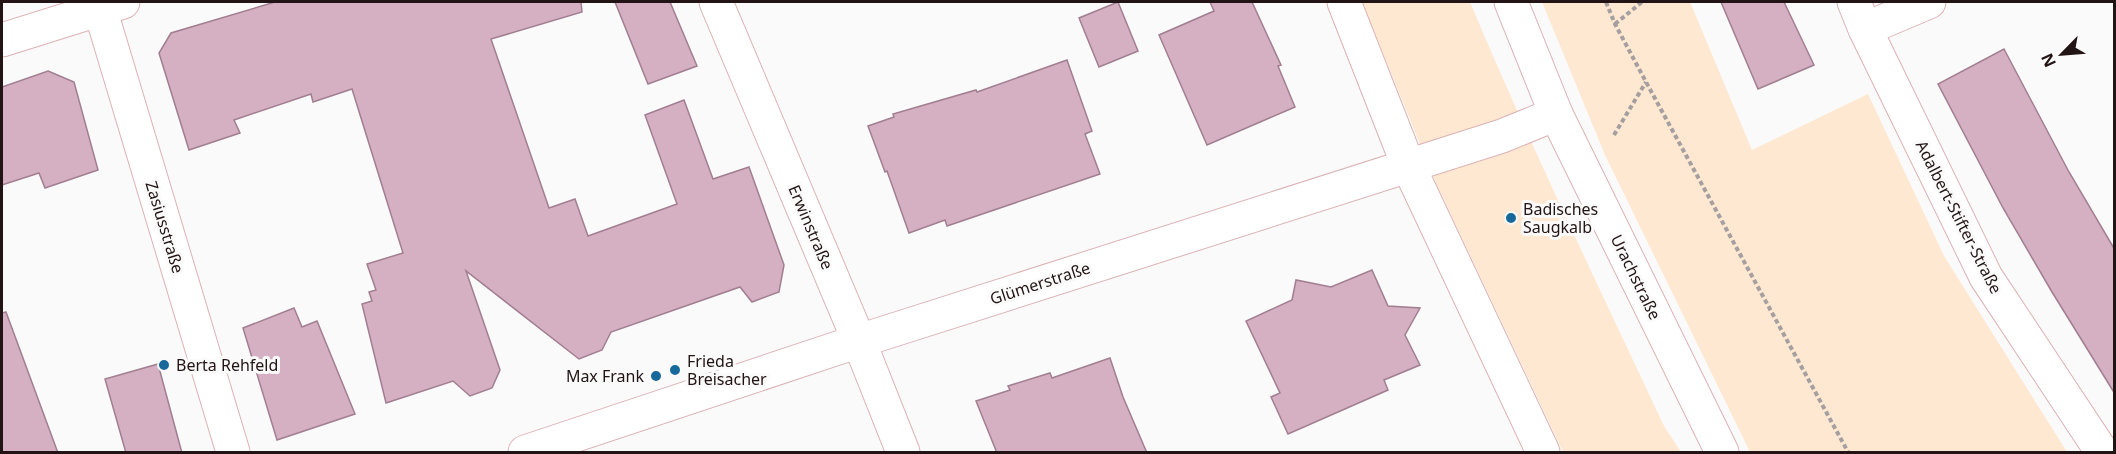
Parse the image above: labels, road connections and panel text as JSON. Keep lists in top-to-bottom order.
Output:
{
  "streets": {
    "street": [
      "Adalbert-Stifter-Straße",
      "Zasiusstraße",
      "Erwinstraße",
      "Urachstraße",
      "Glümerstraße"
    ]
  },
  "crossings": [
    ["Erwinstraße", "Glümerstraße"],
    ["Urachstraße", "Glümerstraße"]
  ],
  "places": [
    "Badisches Saugkalb",
    "Berta Rehfeld",
    "Frieda Breisacher",
    "Max Frank"
  ],
  "north": "bottom left"
}
